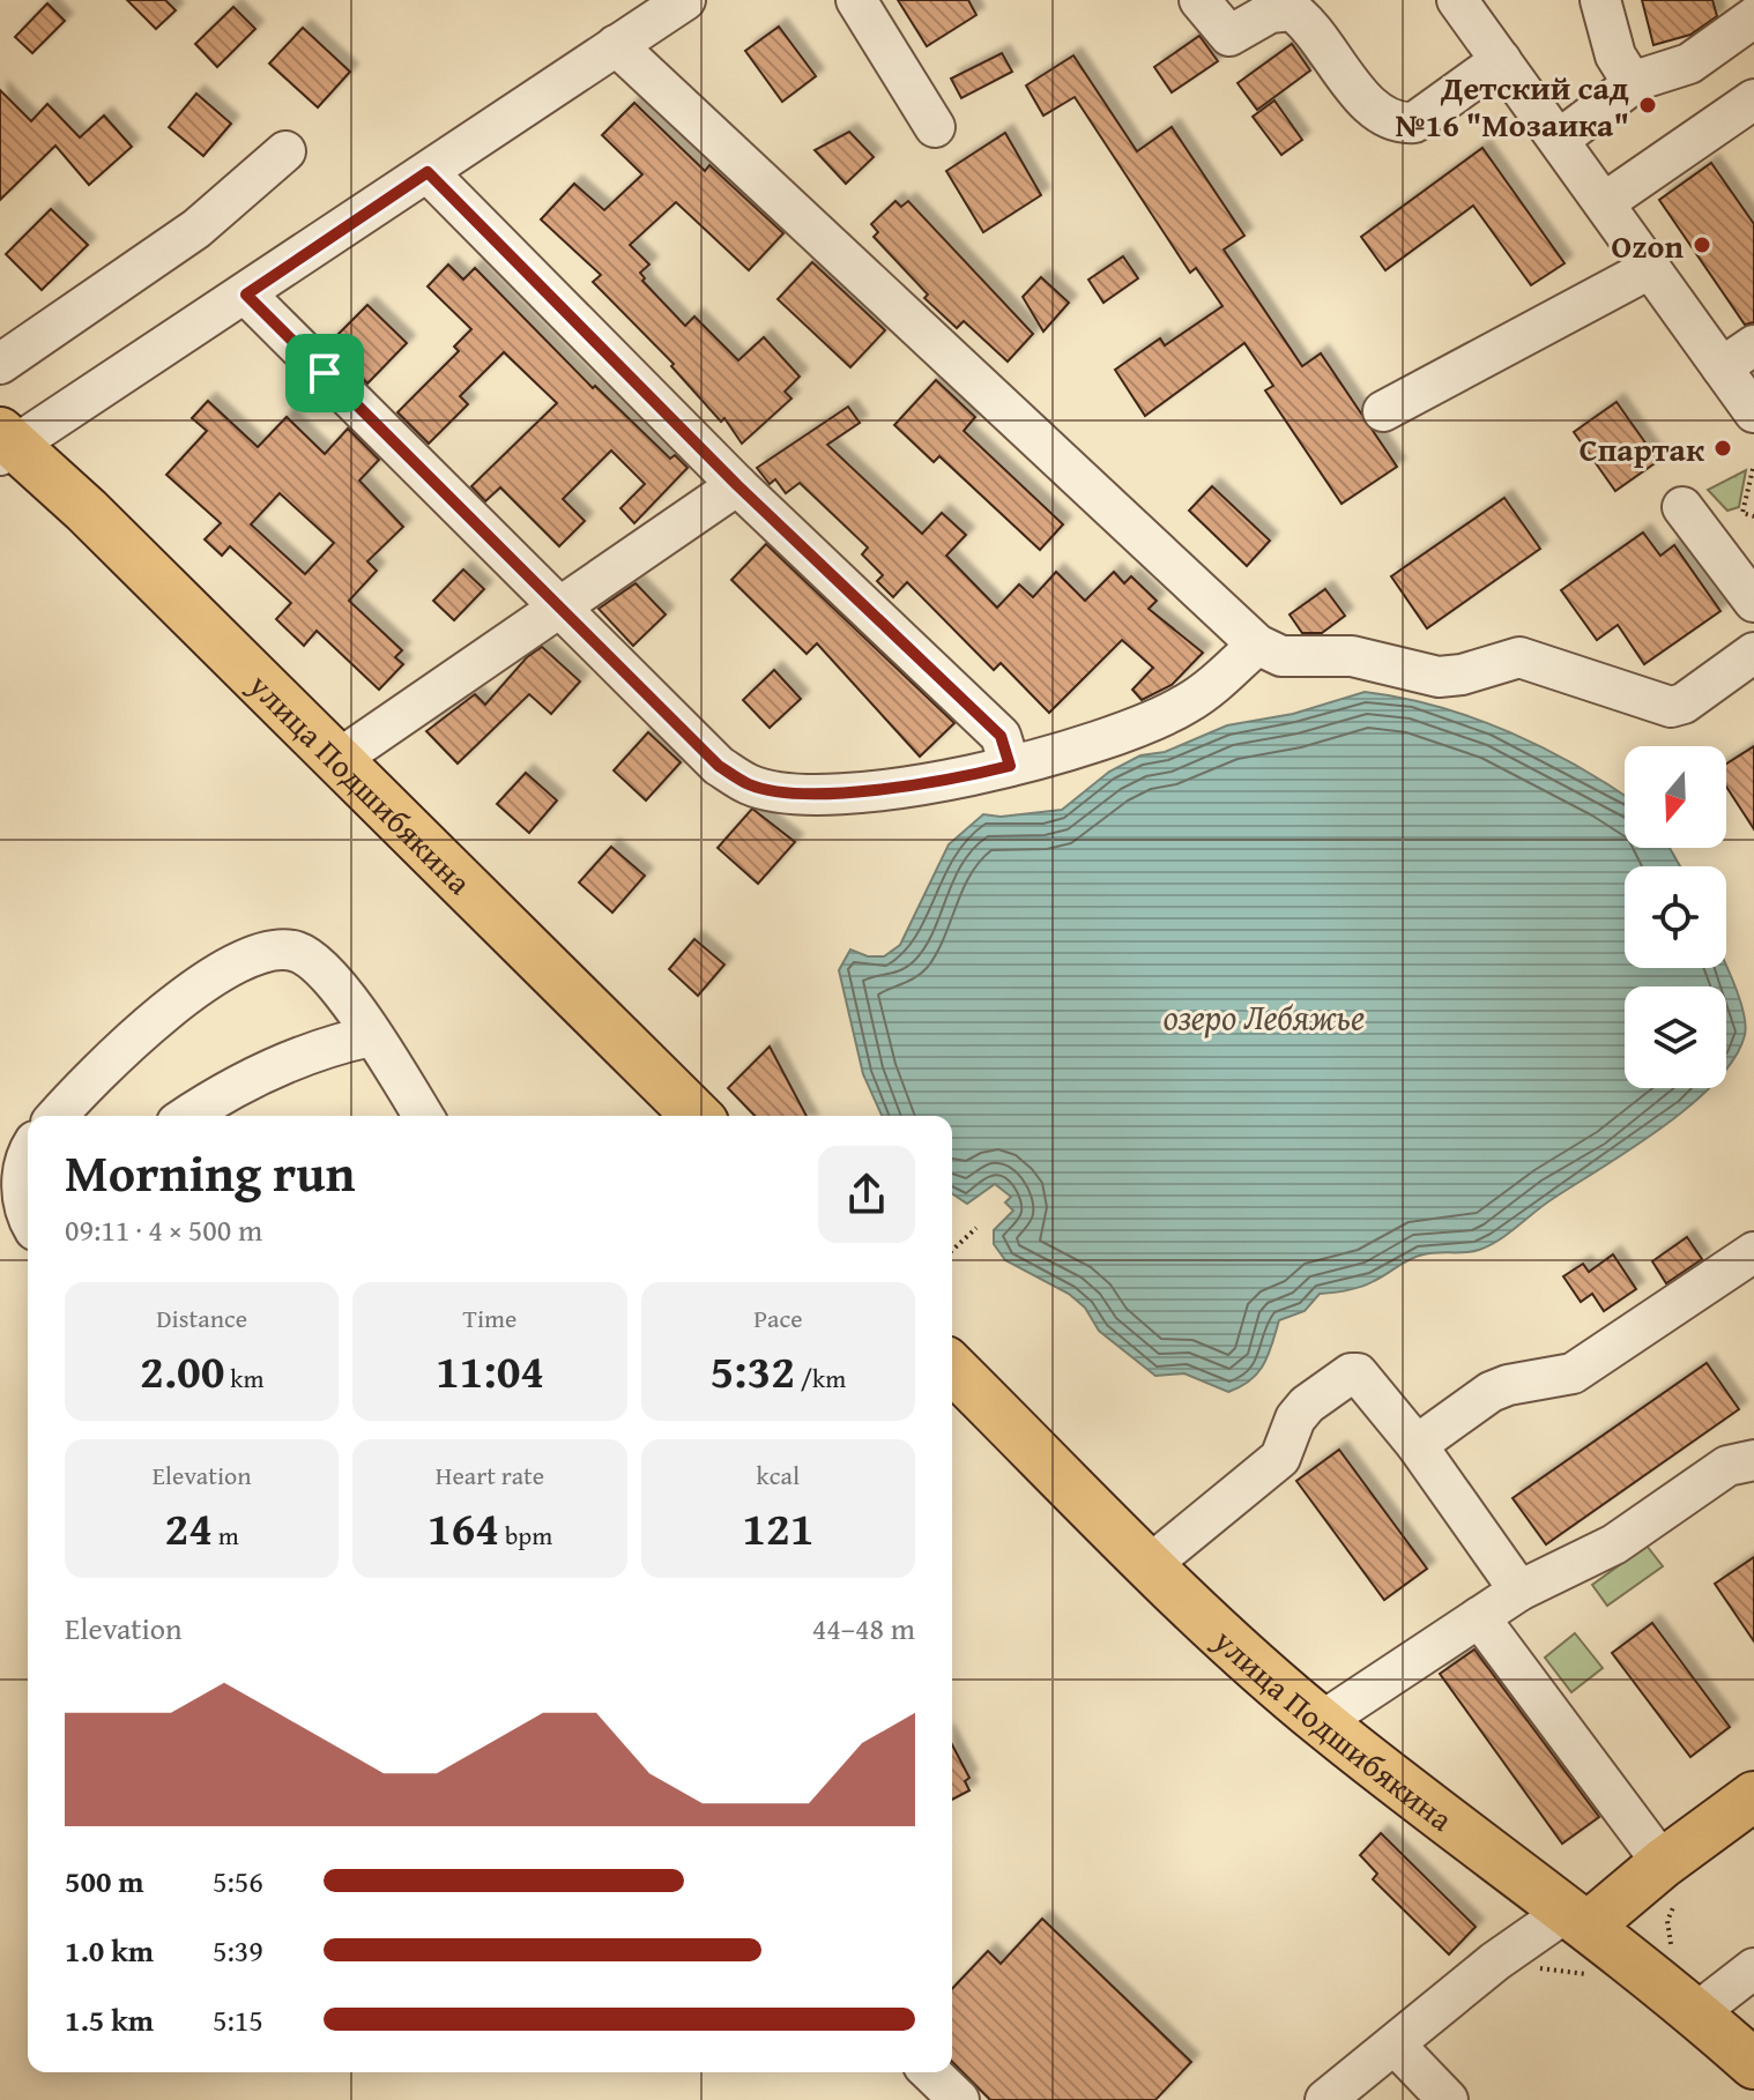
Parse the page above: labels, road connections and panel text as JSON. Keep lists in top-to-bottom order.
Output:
{
  "streets": {
    "main road": ["улица Подшибякина"]
  },
  "water": ["озеро Лебяжье"],
  "places": ["Детский сад №16 \"Мозаика\"", "Ozon", "Спартак"],
  "north": "bottom",
  "page": {
    "heading": ["Morning run", "09:11 · 4 × 500 m"],
    "stats": [
      ["Distance", "2.00 km"],
      ["Time", "11:04"],
      ["Pace", "5:32 /km"],
      ["Elevation", "24 m"],
      ["Heart rate", "164 bpm"],
      ["kcal", "121"]
    ],
    "chart": ["Elevation", "44–48 m"],
    "list": [
      {
        "name": "500 m",
        "note": "5:56"
      },
      {
        "name": "1.0 km",
        "note": "5:39"
      },
      {
        "name": "1.5 km",
        "note": "5:15"
      }
    ]
  }
}
